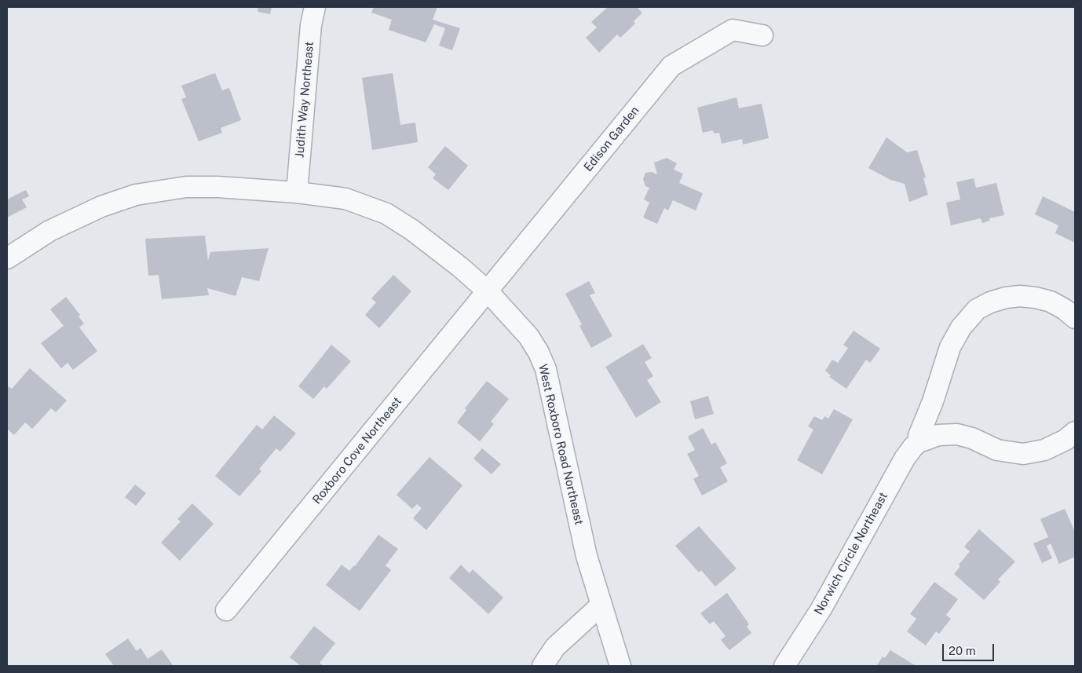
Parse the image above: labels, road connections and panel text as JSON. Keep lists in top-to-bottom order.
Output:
{
  "streets": {
    "street": [
      "Judith Way Northeast",
      "Edison Garden",
      "West Roxboro Road Northeast",
      "Roxboro Cove Northeast",
      "Norwich Circle Northeast"
    ]
  },
  "crossings": [
    ["Judith Way Northeast", "West Roxboro Road Northeast"],
    ["Edison Garden", "West Roxboro Road Northeast"],
    ["Edison Garden", "Roxboro Cove Northeast"],
    ["West Roxboro Road Northeast", "Roxboro Cove Northeast"]
  ],
  "scale_bar": "20 m"
}
